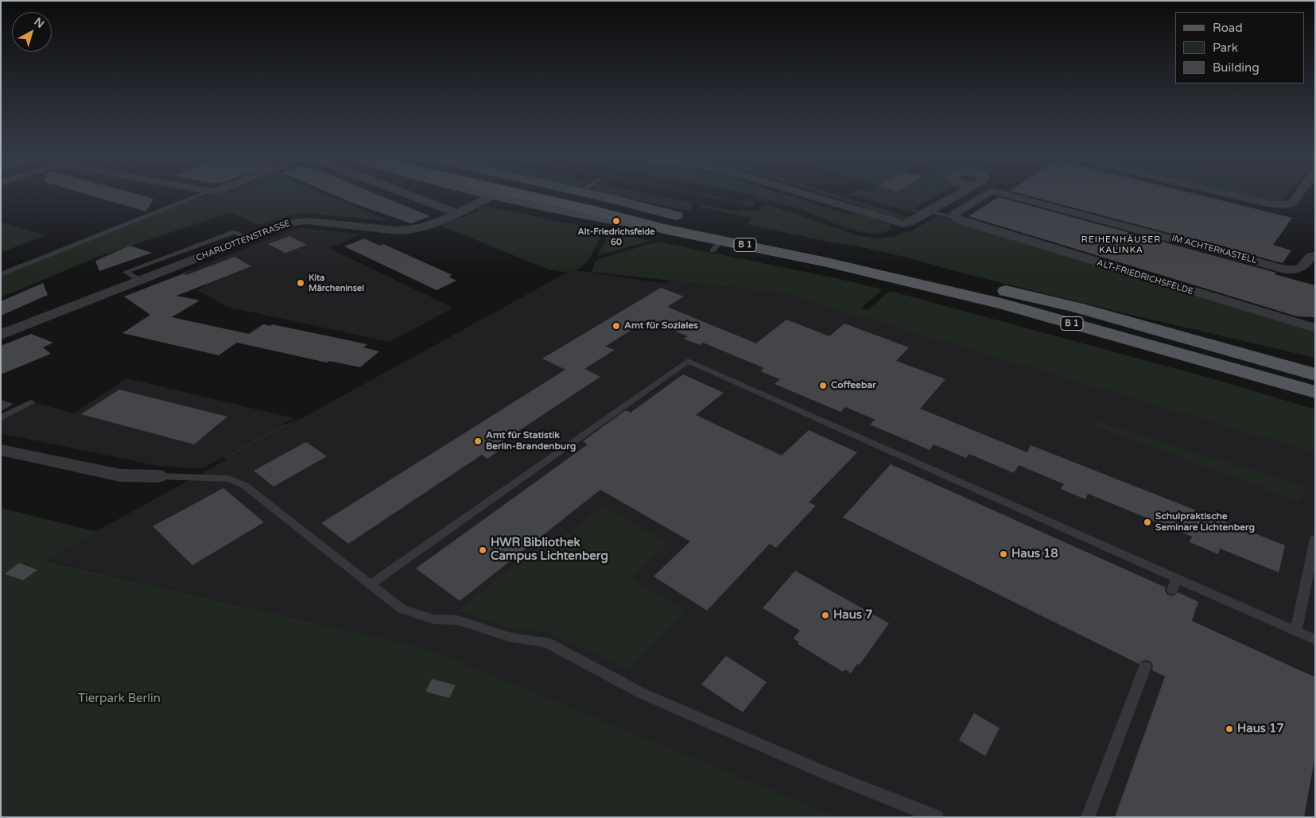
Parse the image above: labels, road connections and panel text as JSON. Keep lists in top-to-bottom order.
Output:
{
  "streets": {
    "main road": ["B 1"],
    "street": ["CHARLOTTENSTRASSE", "IM ACHTERKASTELL", "ALT-FRIEDRICHSFELDE"]
  },
  "crossings": [
    ["IM ACHTERKASTELL", "ALT-FRIEDRICHSFELDE"]
  ],
  "districts": ["REIHENHÄUSER KALINKA"],
  "parks": ["Tierpark Berlin"],
  "places": [
    "Alt-Friedrichsfelde 60",
    "Kita Märcheninsel",
    "Amt für Soziales",
    "Coffeebar",
    "Amt für Statistik Berlin-Brandenburg",
    "Schulpraktische Seminare Lichtenberg",
    "HWR Bibliothek Campus Lichtenberg",
    "Haus 18",
    "Haus 7",
    "Haus 17"
  ],
  "legend": ["Road", "Park", "Building"],
  "north": "top right"
}
